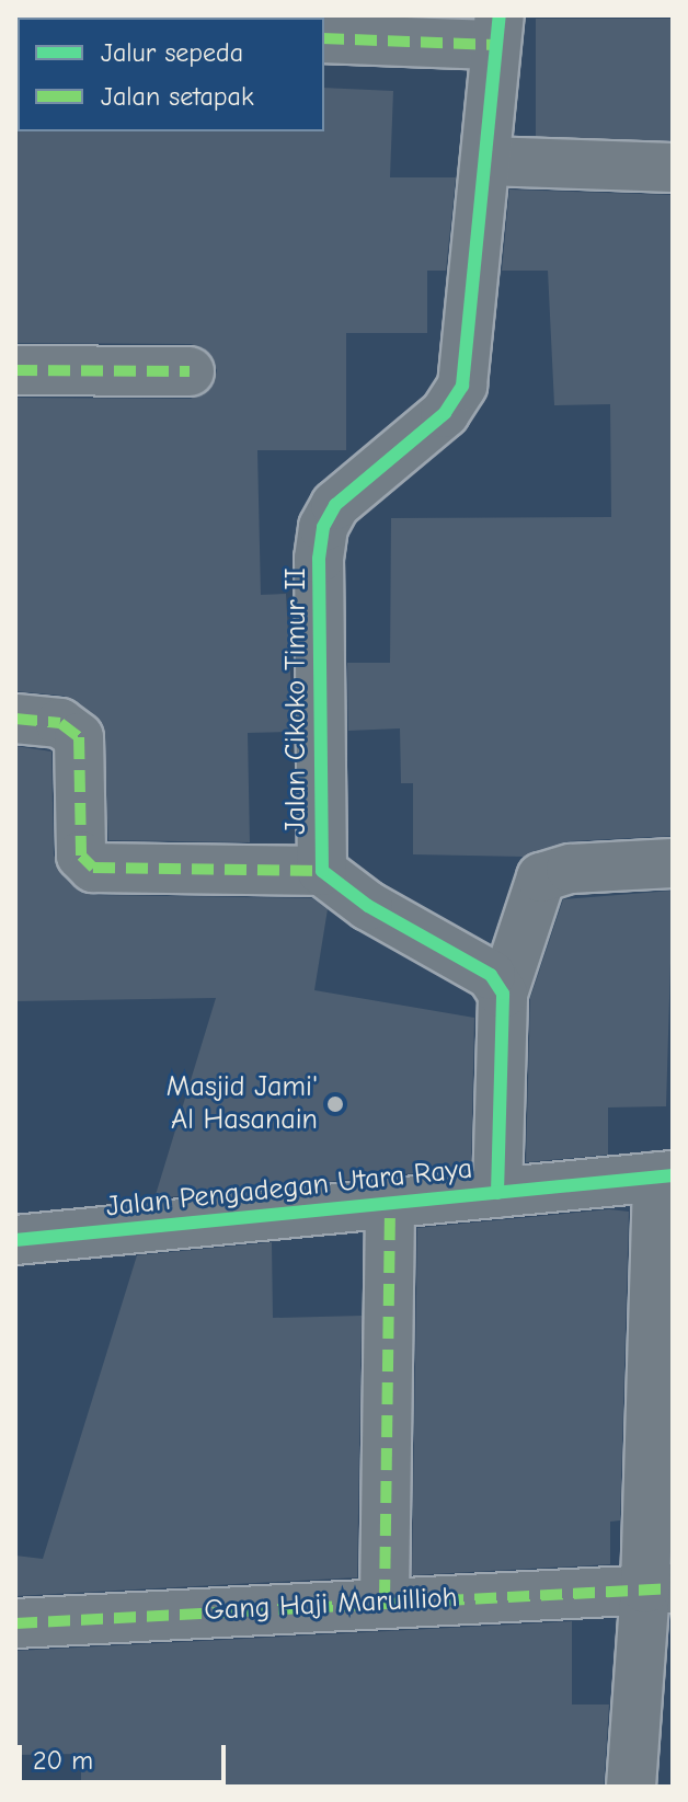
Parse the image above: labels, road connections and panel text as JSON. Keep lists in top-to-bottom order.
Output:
{
  "streets": {
    "street": ["Jalan Cikoko Timur II", "Jalan Pengadegan Utara Raya", "Gang Haji Maruillioh"]
  },
  "places": ["Masjid Jami' Al Hasanain"],
  "legend": ["Jalur sepeda", "Jalan setapak"],
  "scale_bar": "20 m"
}
